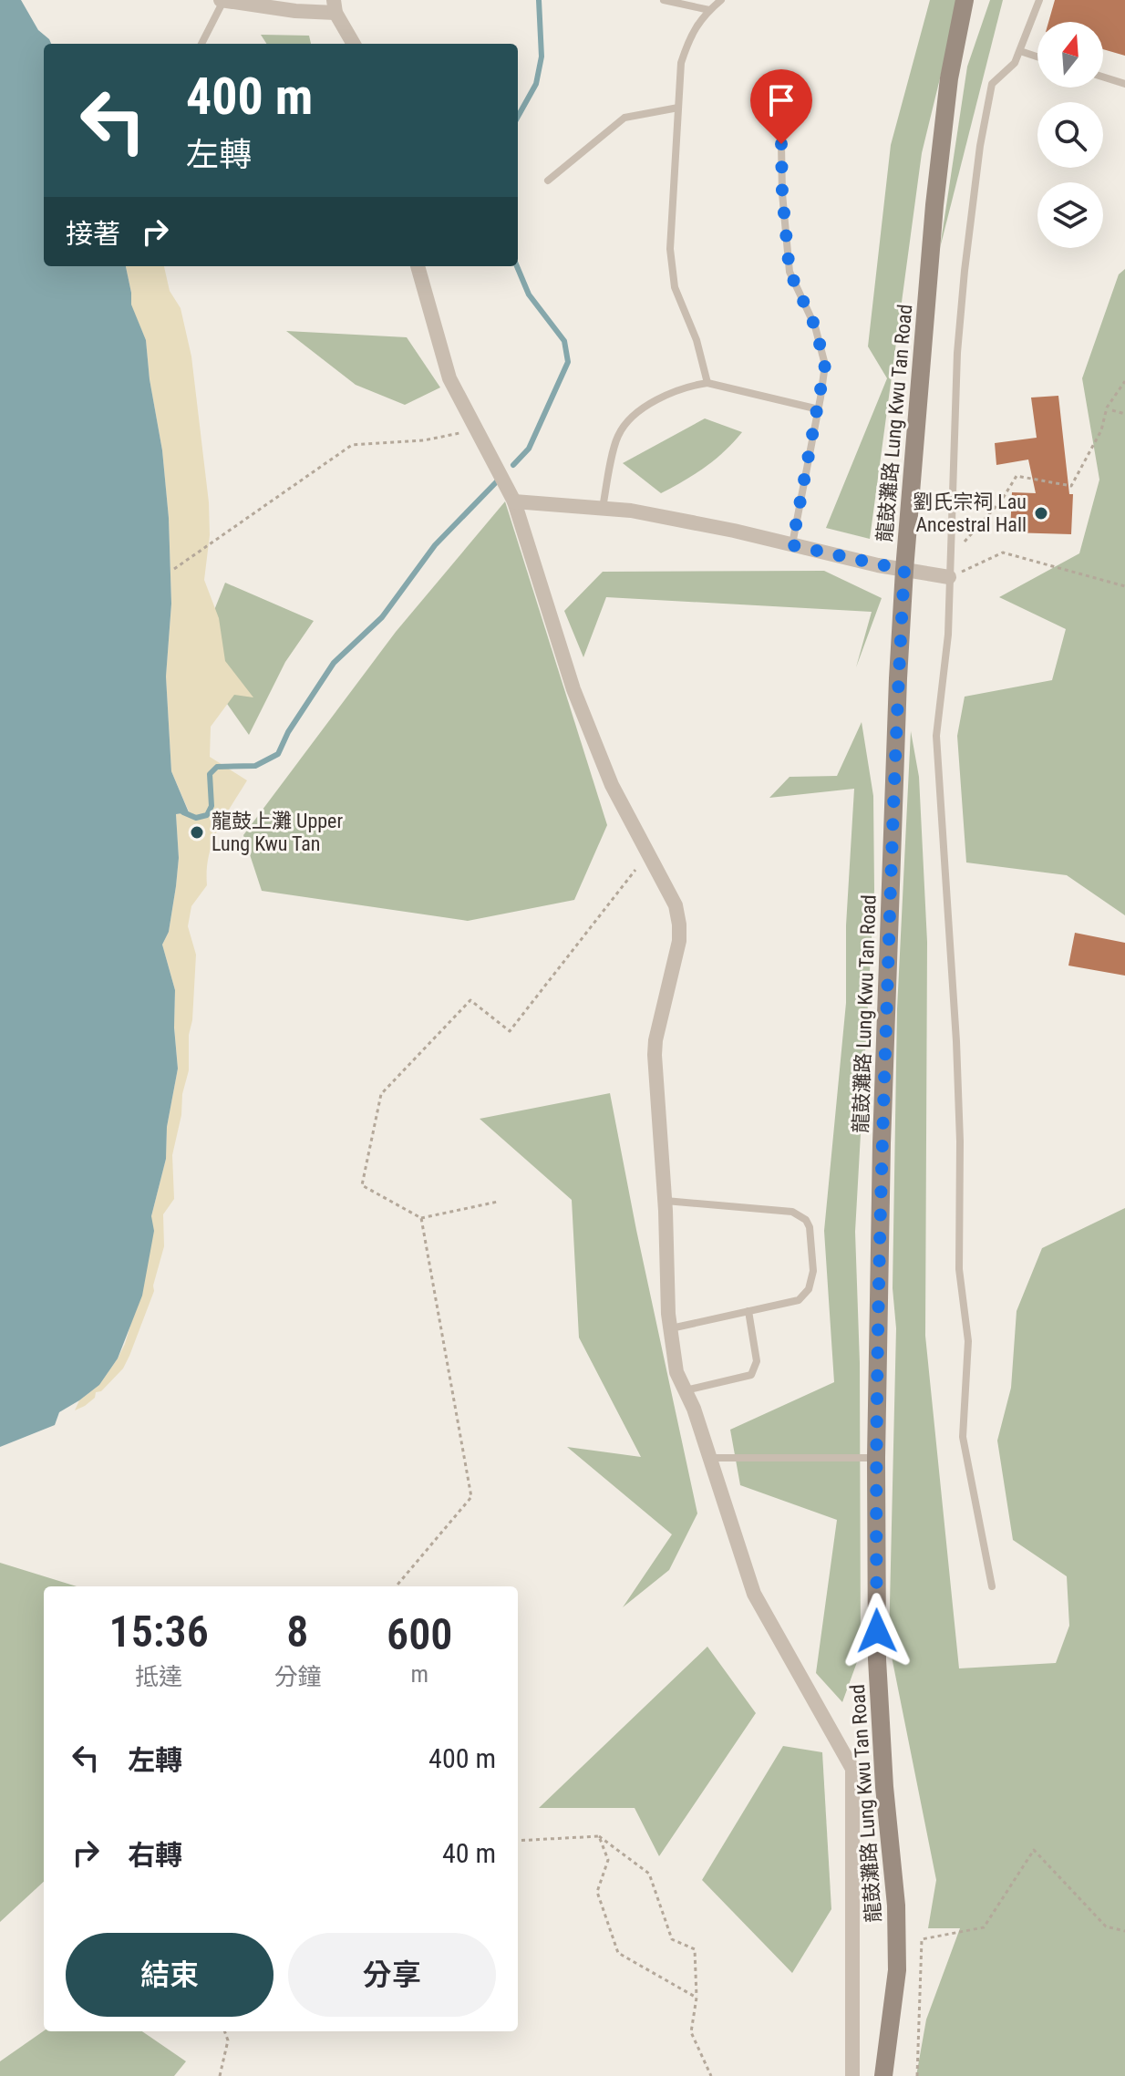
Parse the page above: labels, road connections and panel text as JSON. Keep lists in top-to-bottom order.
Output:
{
  "streets": {
    "street": ["龍鼓灘路 Lung Kwu Tan Road"]
  },
  "places": ["劉氏宗祠 Lau Ancestral Hall", "龍鼓上灘 Upper Lung Kwu Tan"],
  "north": "top",
  "page": {
    "turn": ["400 m", "左轉"],
    "then": "接著",
    "eta": [
      "15:36",
      "抵達",
      "8",
      "分鐘",
      "600",
      "m"
    ],
    "list": [
      {
        "name": "左轉",
        "value": "400 m"
      },
      {
        "name": "右轉",
        "value": "40 m"
      }
    ],
    "buttons": ["結束", "分享"]
  }
}
